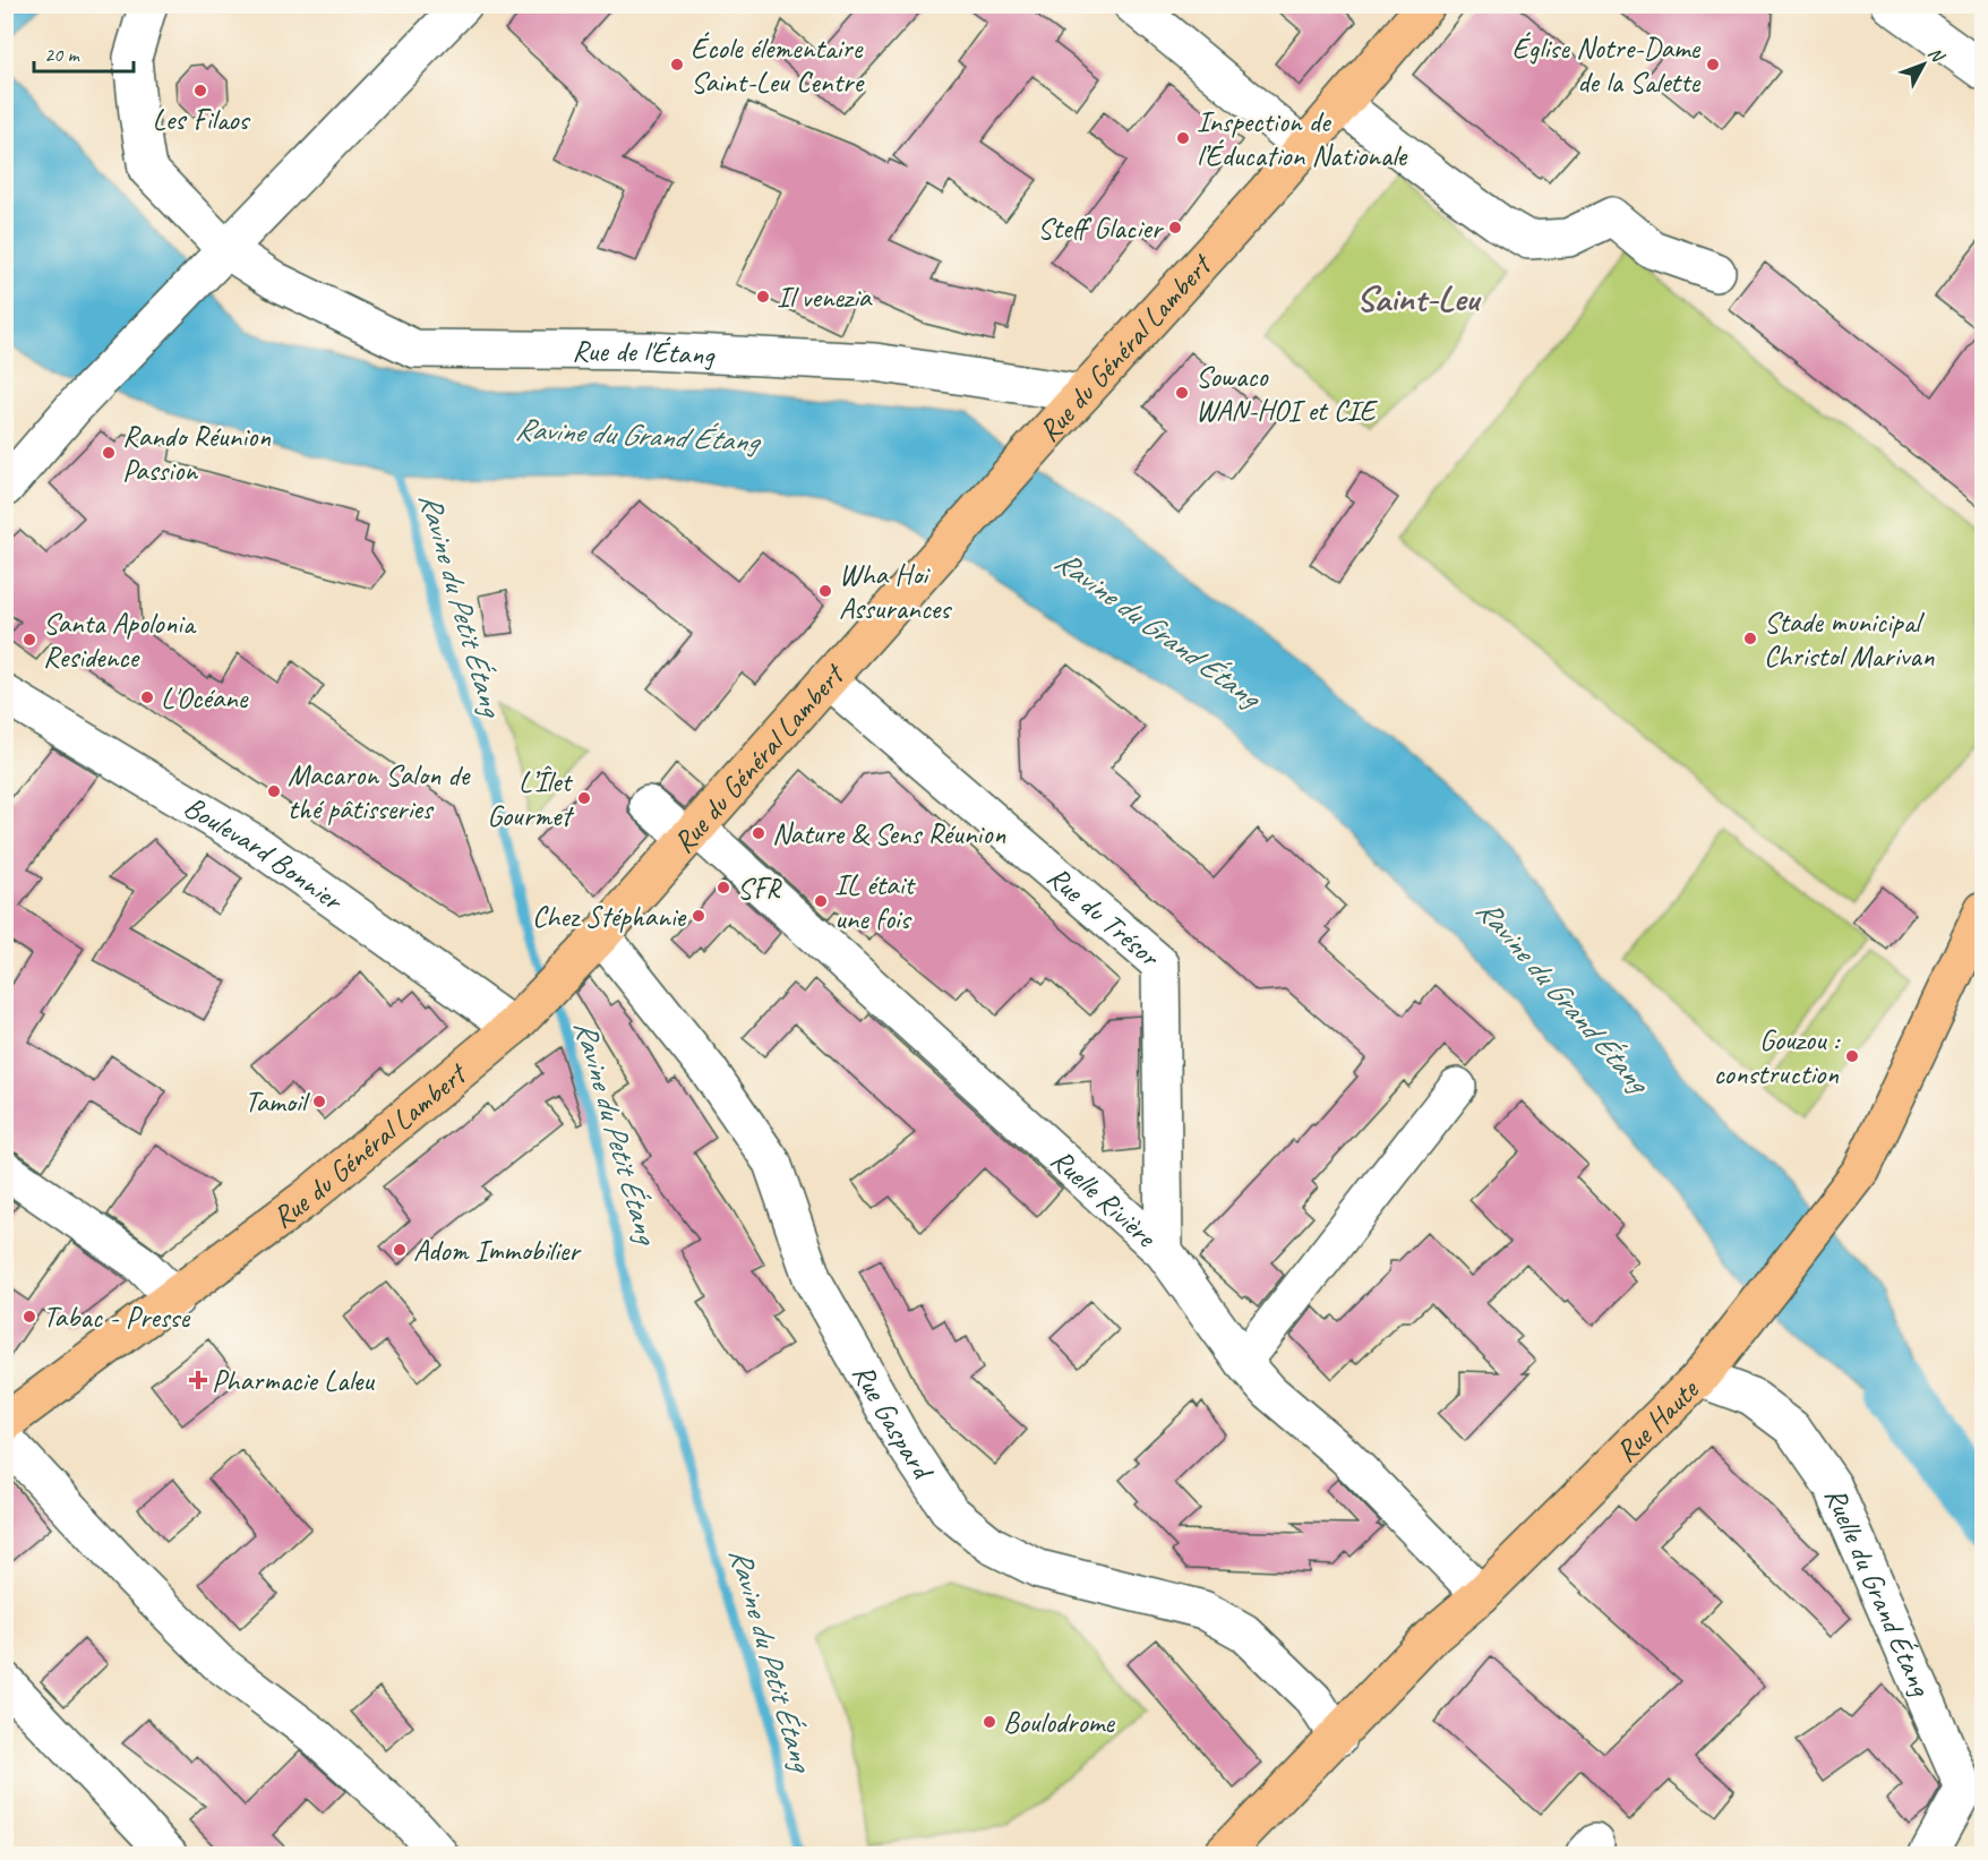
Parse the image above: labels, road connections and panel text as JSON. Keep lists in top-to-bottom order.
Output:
{
  "streets": {
    "main road": ["Rue du Général Lambert", "Rue Haute"],
    "street": [
      "Rue de l'Étang",
      "Boulevard Bonnier",
      "Rue du Trésor",
      "Ruelle Rivière",
      "Rue Gaspard",
      "Ruelle du Grand Étang"
    ]
  },
  "crossings": [
    ["Rue du Général Lambert", "Rue de l'Étang"],
    ["Rue du Général Lambert", "Boulevard Bonnier"],
    ["Rue du Général Lambert", "Rue du Trésor"],
    ["Rue du Général Lambert", "Ruelle Rivière"],
    ["Rue du Général Lambert", "Rue Gaspard"],
    ["Rue du Trésor", "Ruelle Rivière"],
    ["Ruelle Rivière", "Rue Haute"],
    ["Rue Gaspard", "Rue Haute"],
    ["Rue Haute", "Ruelle du Grand Étang"]
  ],
  "districts": ["Saint-Leu"],
  "water": ["Ravine du Grand Étang", "Ravine du Petit Étang"],
  "places": {
    "other": [
      "École élementaire Saint-Leu Centre",
      "Église Notre-Dame de la Salette",
      "Les Filaos",
      "Inspection de l’Éducation Nationale",
      "Steff Glacier",
      "Il venezia",
      "Sowaco WAN-HOI et CIE",
      "Rando Réunion Passion",
      "Wha Hoi Assurances",
      "Stade municipal Christol Marivan",
      "Santa Apolonia Residence",
      "L'Océane",
      "Macaron Salon de thé pâtisseries",
      "L’Îlet Gourmet",
      "Nature & Sens Réunion",
      "SFR",
      "IL était une fois",
      "Chez Stéphanie",
      "Gouzou : construction",
      "Tamoil",
      "Adom Immobilier",
      "Tabac - Presse",
      "Boulodrome"
    ],
    "health": ["Pharmacie Laleu"]
  },
  "scale_bar": "20 m",
  "north": "top right"
}
